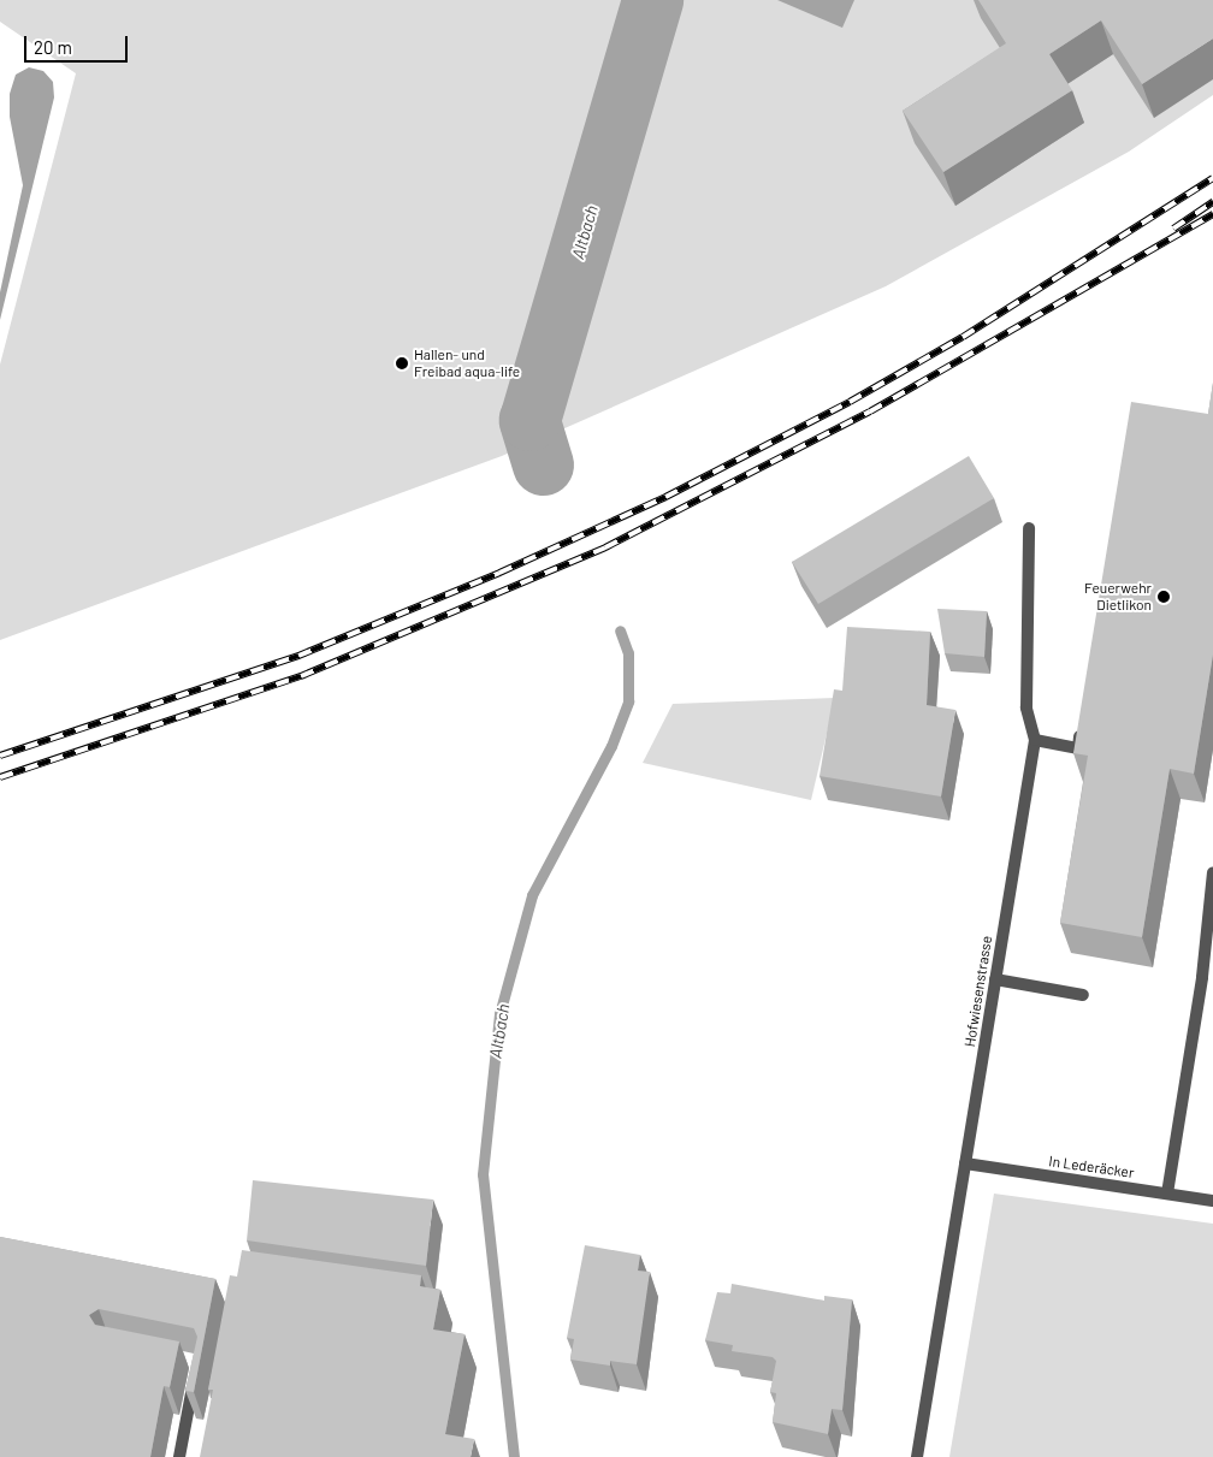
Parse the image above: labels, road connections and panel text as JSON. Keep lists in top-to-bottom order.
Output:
{
  "streets": {
    "street": ["Hofwiesenstrasse", "In Lederäcker"]
  },
  "crossings": [
    ["Hofwiesenstrasse", "In Lederäcker"]
  ],
  "water": ["Altbach"],
  "places": ["Hallen- und Freibad aqua-life", "Feuerwehr Dietlikon"],
  "scale_bar": "20 m"
}
